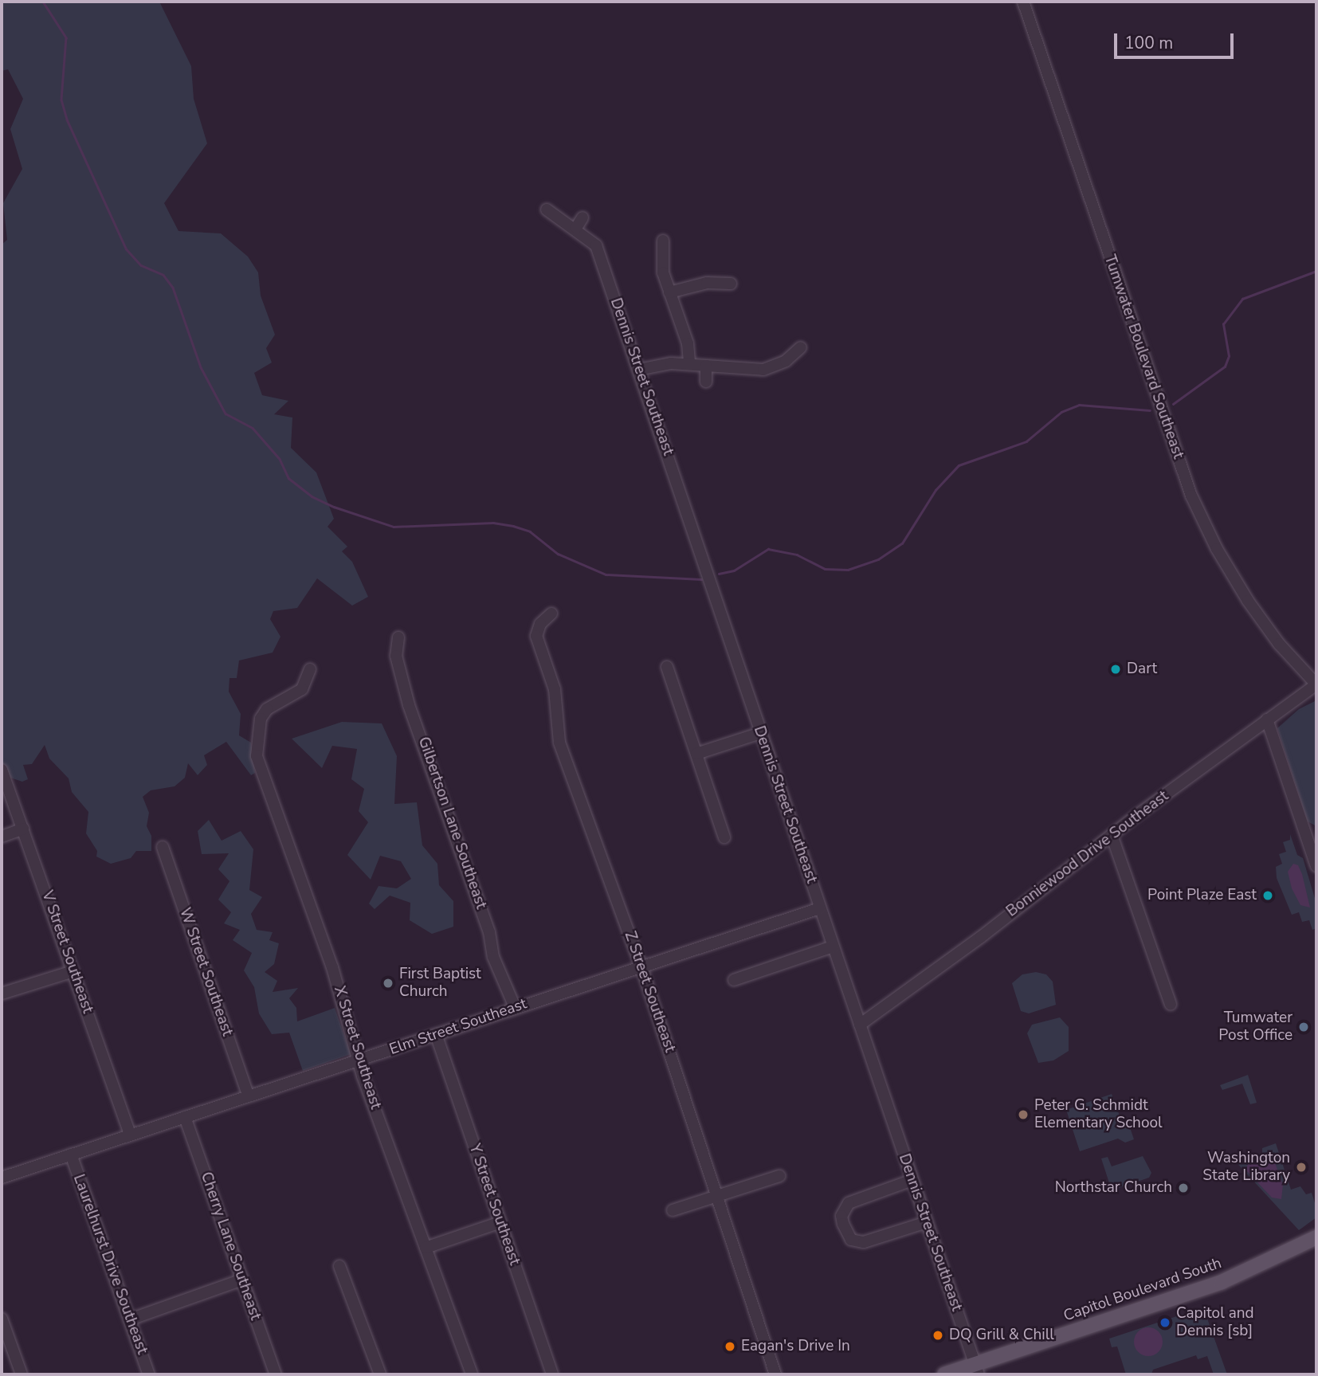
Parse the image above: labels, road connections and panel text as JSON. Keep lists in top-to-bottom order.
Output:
{
  "streets": {
    "main road": ["Capitol Boulevard South"],
    "street": [
      "Tumwater Boulevard Southeast",
      "Dennis Street Southeast",
      "Gilbertson Lane Southeast",
      "Bonniewood Drive Southeast",
      "V Street Southeast",
      "W Street Southeast",
      "Z Street Southeast",
      "Elm Street Southeast",
      "X Street Southeast",
      "Y Street Southeast",
      "Cherry Lane Southeast",
      "Laurelhurst Drive Southeast"
    ]
  },
  "crossings": [
    ["Tumwater Boulevard Southeast", "Bonniewood Drive Southeast"],
    ["Dennis Street Southeast", "Bonniewood Drive Southeast"],
    ["Dennis Street Southeast", "Elm Street Southeast"],
    ["Dennis Street Southeast", "Capitol Boulevard South"],
    ["Gilbertson Lane Southeast", "Elm Street Southeast"],
    ["V Street Southeast", "Elm Street Southeast"],
    ["W Street Southeast", "Elm Street Southeast"],
    ["Z Street Southeast", "Elm Street Southeast"],
    ["Elm Street Southeast", "X Street Southeast"],
    ["Elm Street Southeast", "Y Street Southeast"],
    ["Elm Street Southeast", "Cherry Lane Southeast"],
    ["Elm Street Southeast", "Laurelhurst Drive Southeast"]
  ],
  "places": [
    "Dart",
    "Point Plaze East",
    "First Baptist Church",
    "Tumwater Post Office",
    "Peter G. Schmidt Elementary School",
    "Washington State Library",
    "Northstar Church",
    "Capitol and Dennis [sb]",
    "DQ Grill & Chill",
    "Eagan's Drive In"
  ],
  "scale_bar": "100 m"
}
